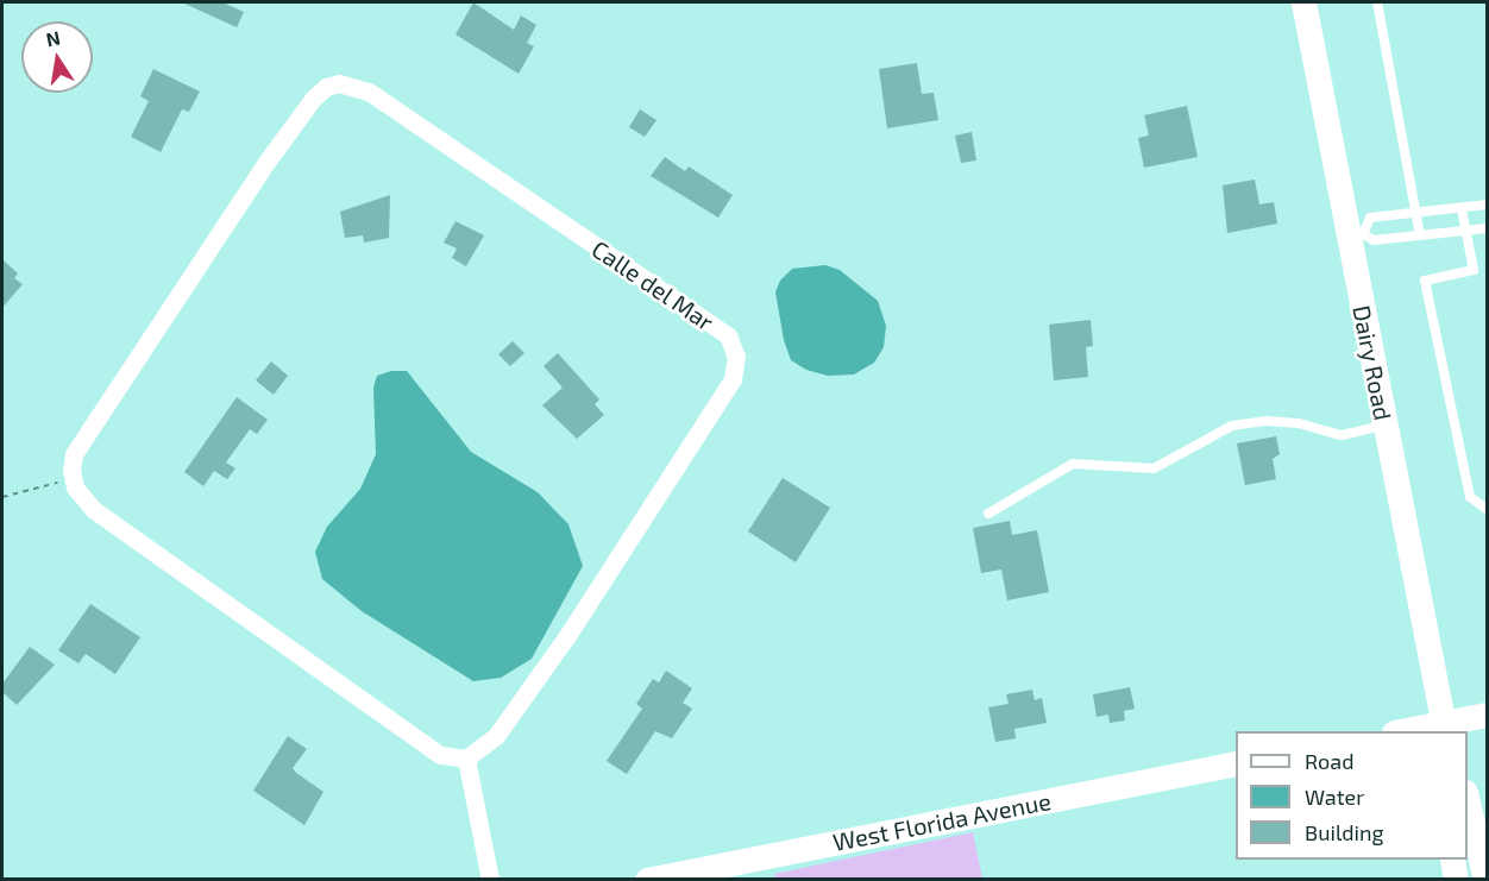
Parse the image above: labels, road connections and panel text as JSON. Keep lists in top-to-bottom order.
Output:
{
  "streets": {
    "street": ["Calle del Mar", "Dairy Road", "West Florida Avenue"]
  },
  "legend": ["Road", "Water", "Building"],
  "north": "top"
}
